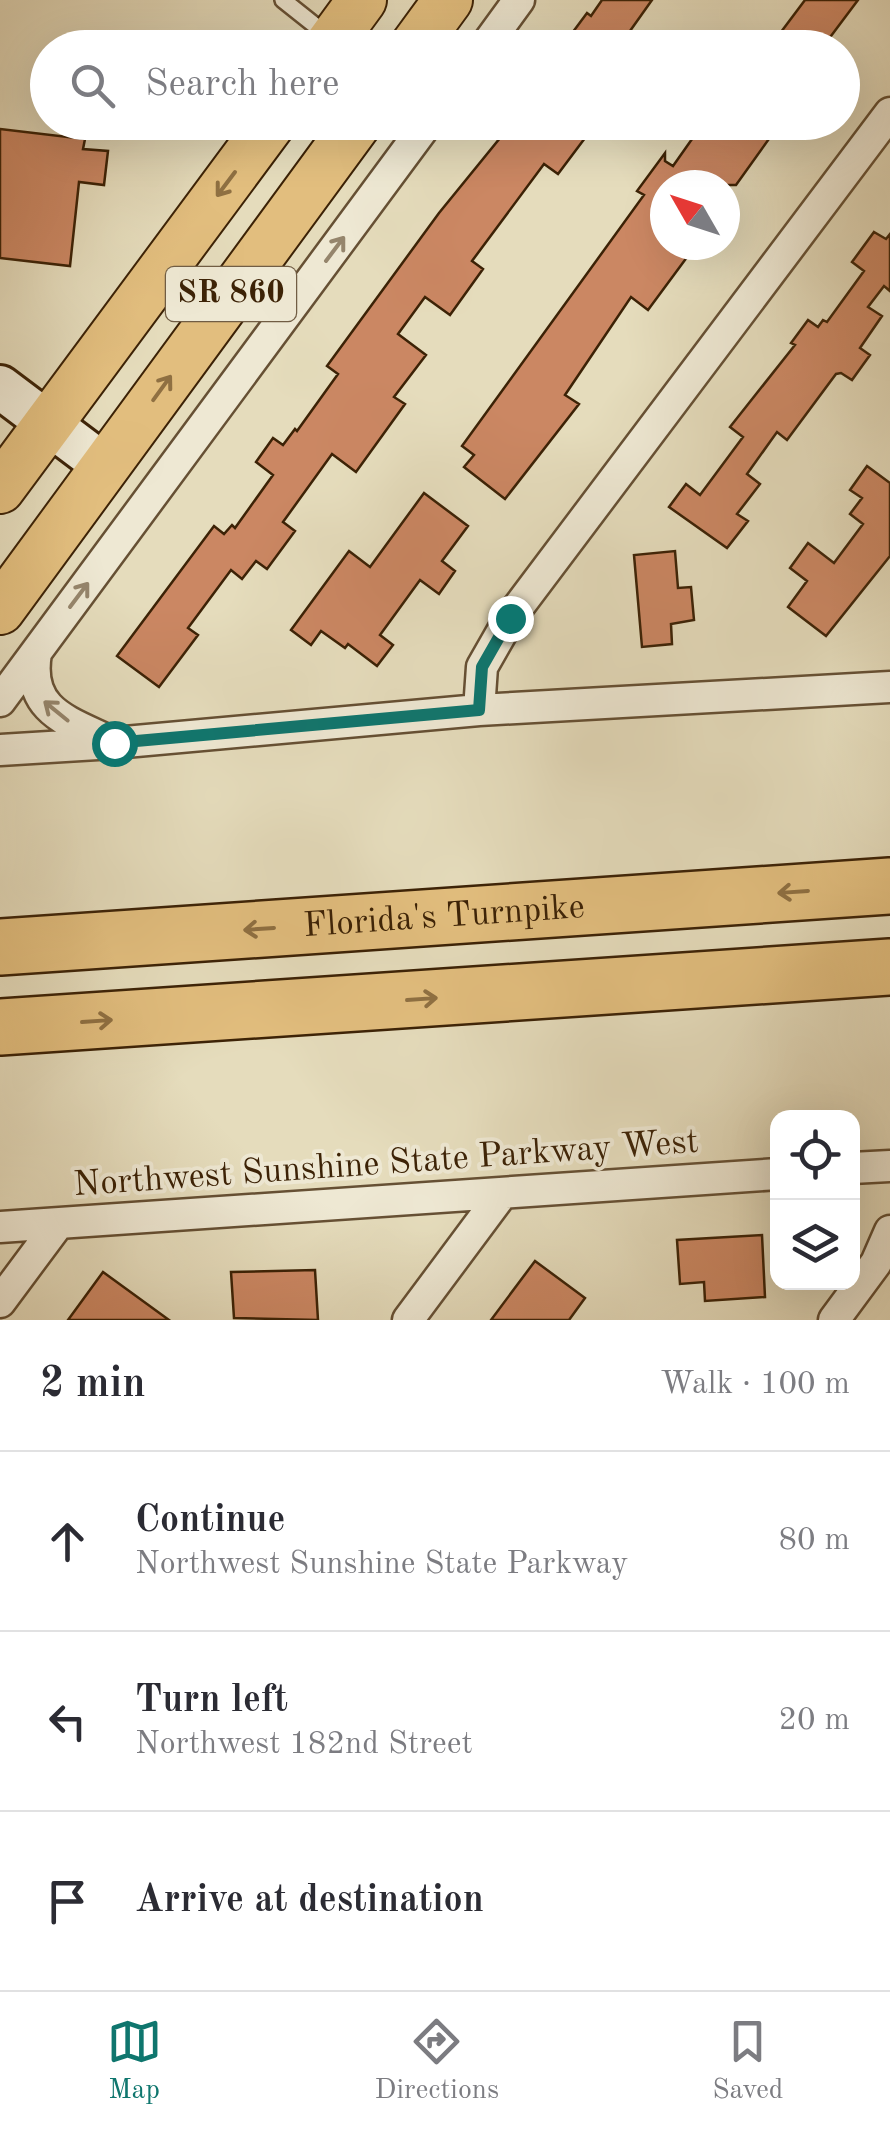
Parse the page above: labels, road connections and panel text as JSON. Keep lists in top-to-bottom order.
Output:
{
  "streets": {
    "highway": ["Florida's Turnpike"],
    "main road": ["SR 860"],
    "street": ["Northwest Sunshine State Parkway West"]
  },
  "north": "top left",
  "page": {
    "search": "Search here",
    "heading": ["2 min", "Walk · 100 m"],
    "list": [
      ["Continue", "Northwest Sunshine State Parkway", "80 m"],
      ["Turn left", "Northwest 182nd Street", "20 m"],
      "Arrive at destination"
    ],
    "nav": ["Map", "Directions", "Saved"]
  }
}
